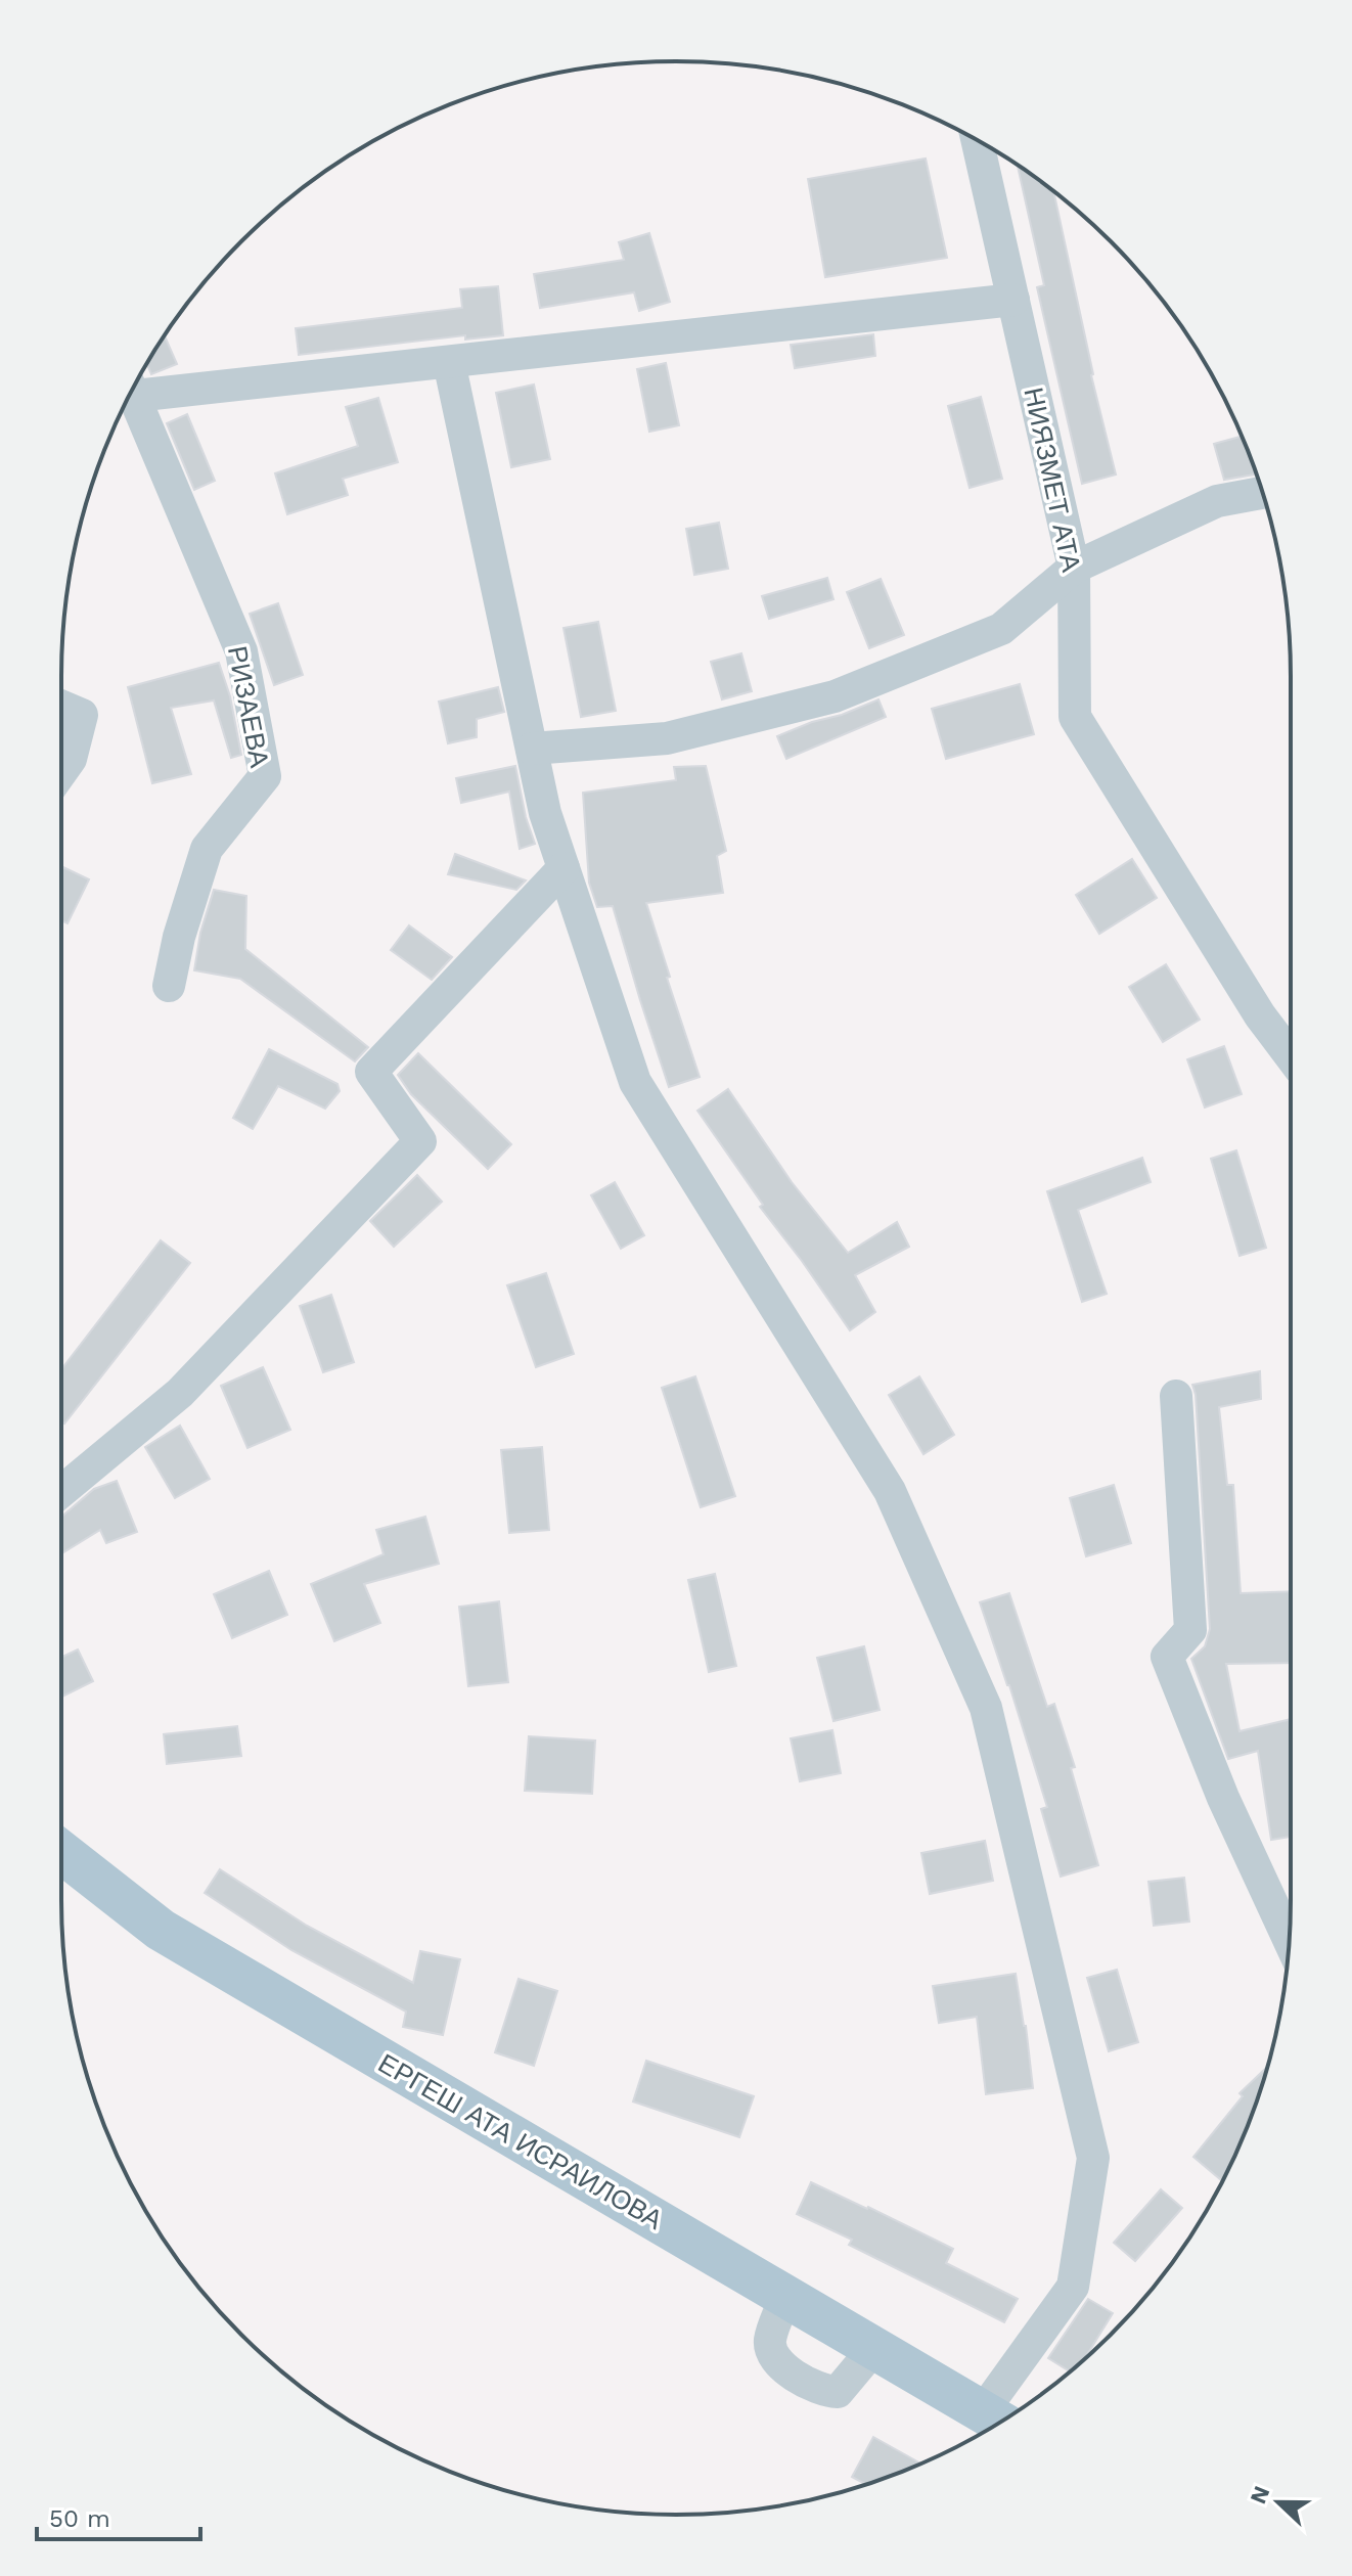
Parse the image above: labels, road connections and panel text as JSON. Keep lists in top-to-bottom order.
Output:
{
  "streets": {
    "main road": ["ЕРГЕШ АТА ИСРАИЛОВА"],
    "street": ["НИЯЗМЕТ АТА", "РИЗАЕВА"]
  },
  "scale_bar": "50 m",
  "north": "left"
}
